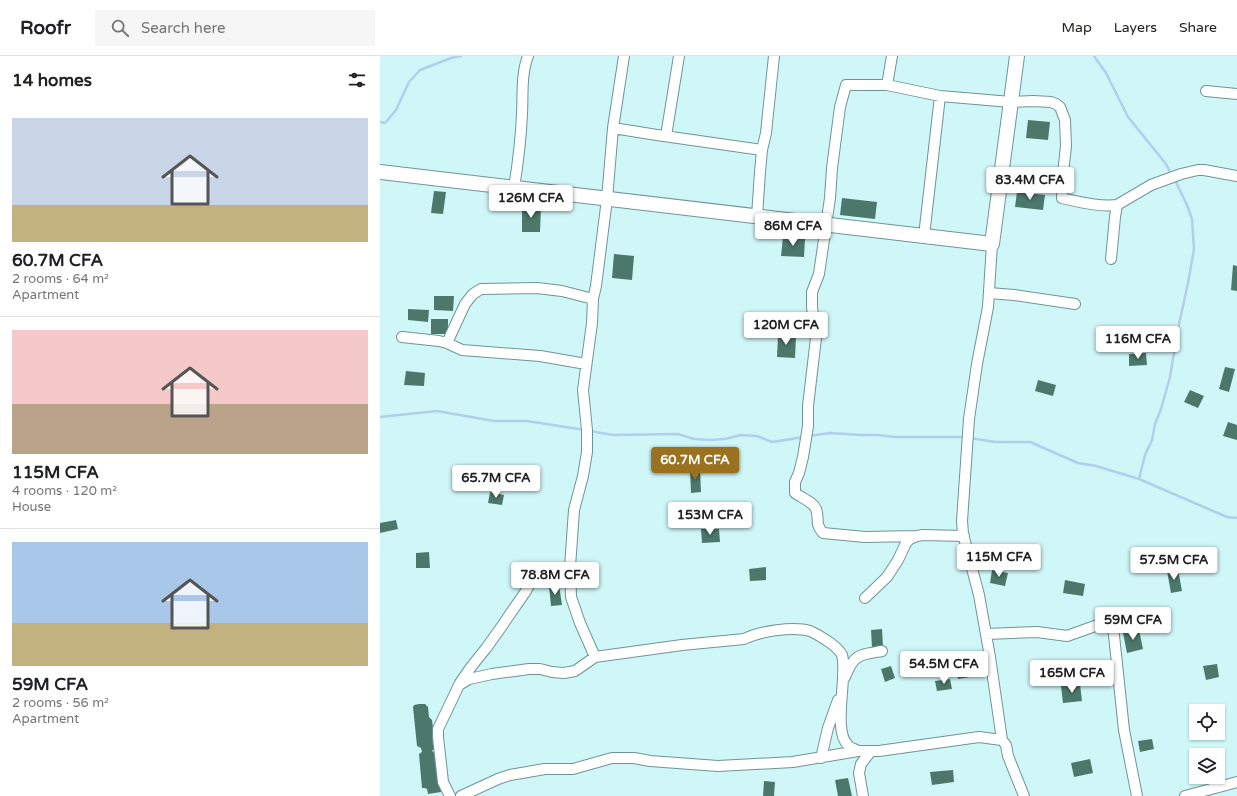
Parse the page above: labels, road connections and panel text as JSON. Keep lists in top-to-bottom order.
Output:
{
  "page": {
    "header": "Roofr",
    "search": "Search here",
    "nav": ["Map", "Layers", "Share"],
    "heading": "14 homes",
    "list": [
      {
        "name": "60.7M CFA",
        "note": "2 rooms · 64 m² · Apartment"
      },
      {
        "name": "115M CFA",
        "note": "4 rooms · 120 m² · House"
      },
      {
        "name": "59M CFA",
        "note": "2 rooms · 56 m² · Apartment"
      }
    ],
    "price": [
      "83.4M CFA",
      "126M CFA",
      "86M CFA",
      "120M CFA",
      "116M CFA",
      "60.7M CFA",
      "65.7M CFA",
      "153M CFA",
      "115M CFA",
      "57.5M CFA",
      "78.8M CFA",
      "59M CFA",
      "54.5M CFA",
      "165M CFA"
    ]
  }
}
